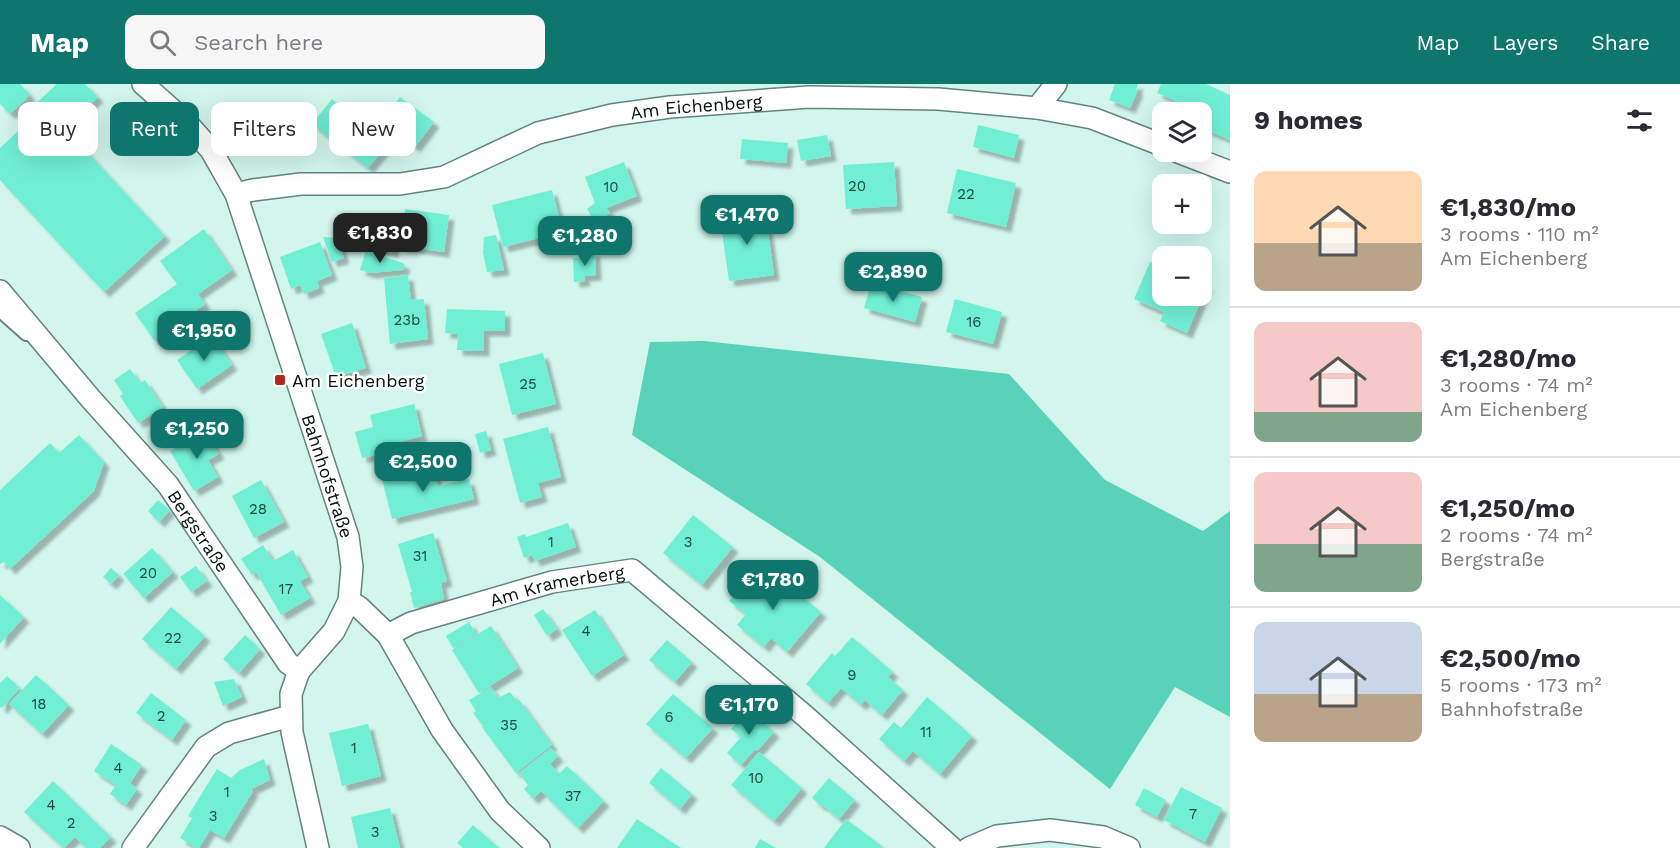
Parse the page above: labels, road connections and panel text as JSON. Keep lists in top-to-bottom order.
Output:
{
  "streets": {
    "street": [
      "Am Eichenberg",
      "Bahnhofstraße",
      "Bergstraße",
      "Am Kramerberg"
    ]
  },
  "crossings": [
    ["Am Eichenberg", "Bahnhofstraße"]
  ],
  "places": {
    "transit": ["Am Eichenberg"]
  },
  "house_numbers": [
    "20",
    "10",
    "22",
    "23b",
    "16",
    "25",
    "28",
    "1",
    "3",
    "31",
    "20",
    "17",
    "4",
    "22",
    "9",
    "18",
    "2",
    "6",
    "35",
    "11",
    "1",
    "4",
    "10",
    "1",
    "37",
    "4",
    "7",
    "3",
    "2",
    "3"
  ],
  "page": {
    "header": "Map",
    "search": "Search here",
    "nav": ["Map", "Layers", "Share"],
    "heading": "9 homes",
    "map_buttons": ["+", "−"],
    "chip": [
      "Buy",
      "Rent",
      "Filters",
      "New"
    ],
    "list": [
      {
        "name": "€1,830/mo",
        "note": "3 rooms · 110 m² · Am Eichenberg"
      },
      {
        "name": "€1,280/mo",
        "note": "3 rooms · 74 m² · Am Eichenberg"
      },
      {
        "name": "€1,250/mo",
        "note": "2 rooms · 74 m² · Bergstraße"
      },
      {
        "name": "€2,500/mo",
        "note": "5 rooms · 173 m² · Bahnhofstraße"
      }
    ],
    "price": [
      "€1,470",
      "€1,830",
      "€1,280",
      "€2,890",
      "€1,950",
      "€1,250",
      "€2,500",
      "€1,780",
      "€1,170"
    ]
  }
}
